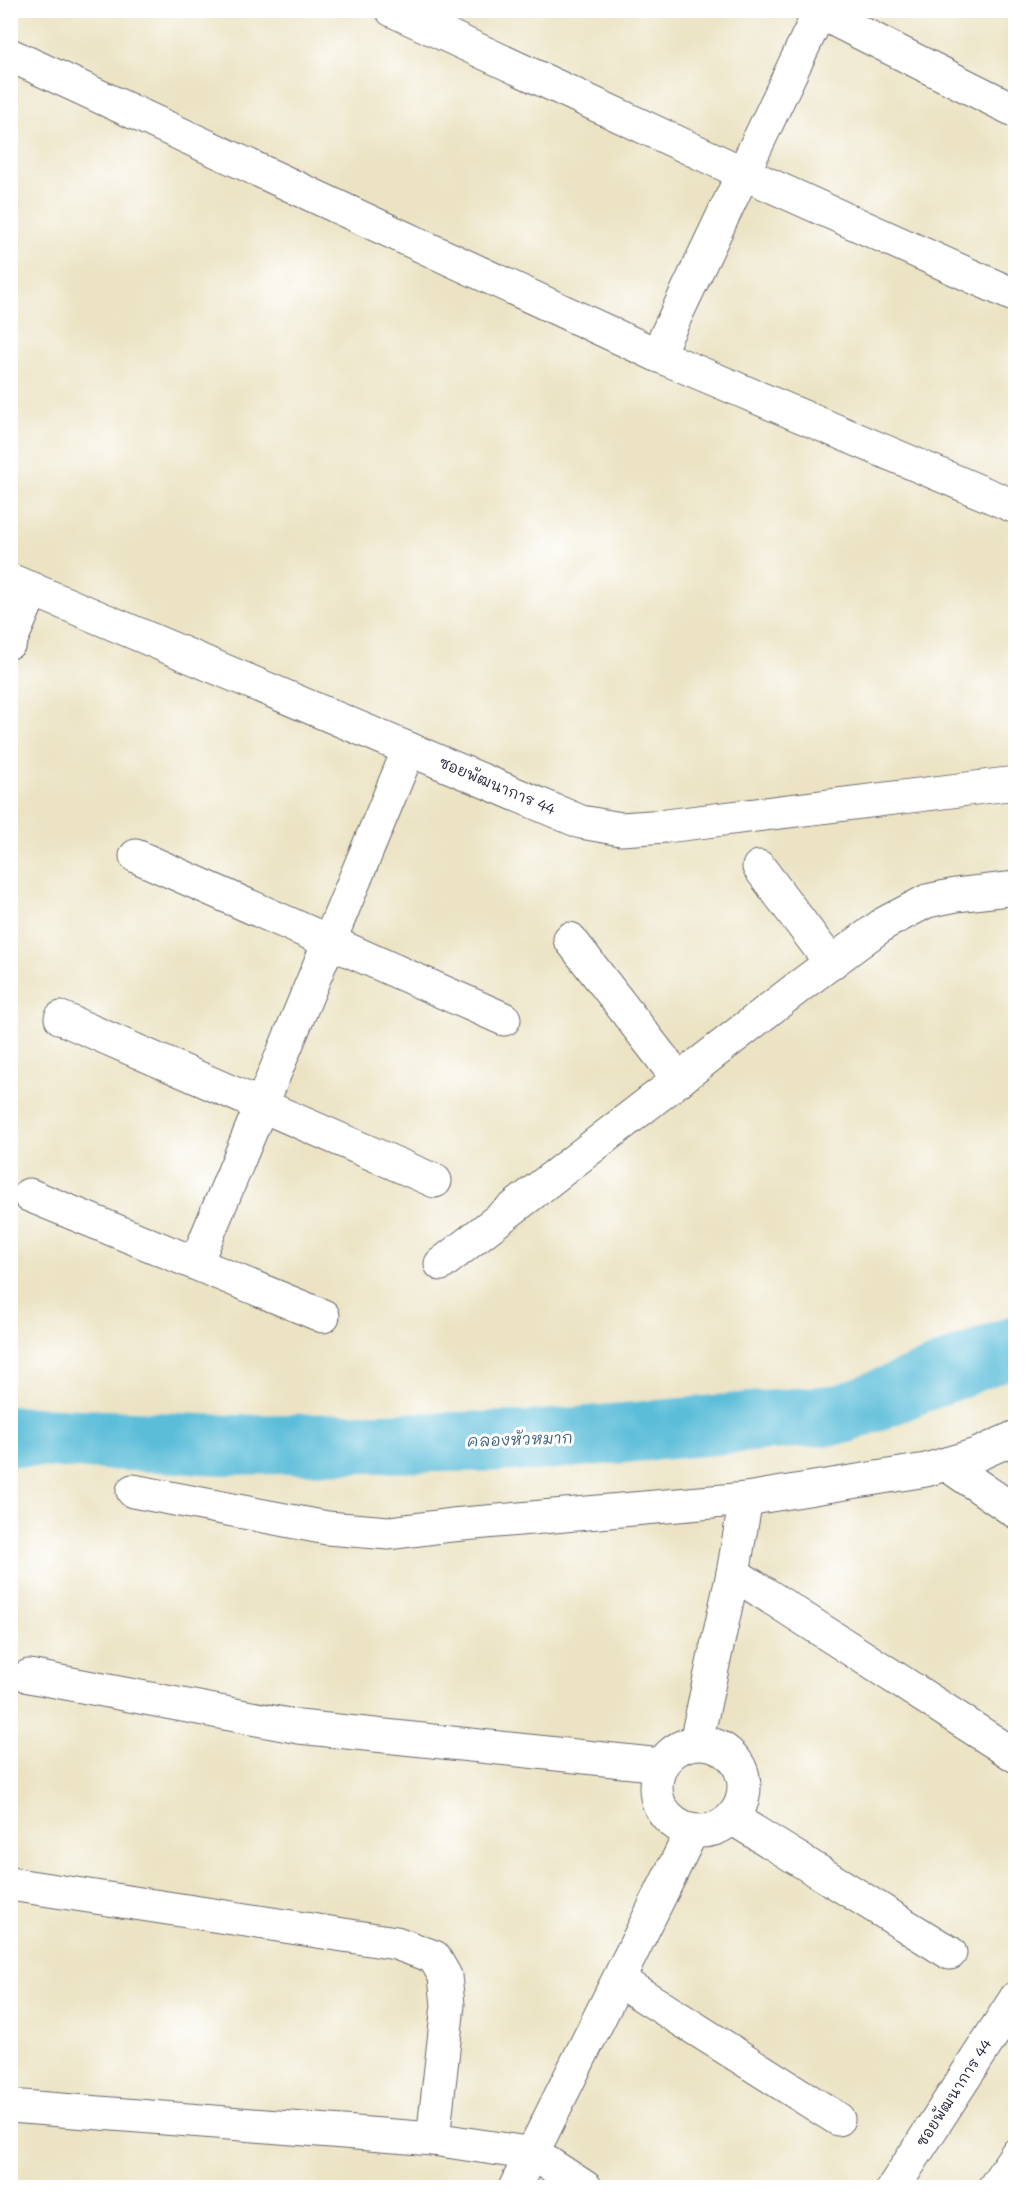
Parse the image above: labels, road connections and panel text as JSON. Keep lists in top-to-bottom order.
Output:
{
  "streets": {
    "street": ["ซอยพัฒนาการ 44"]
  },
  "water": ["คลองหัวหมาก"]
}
